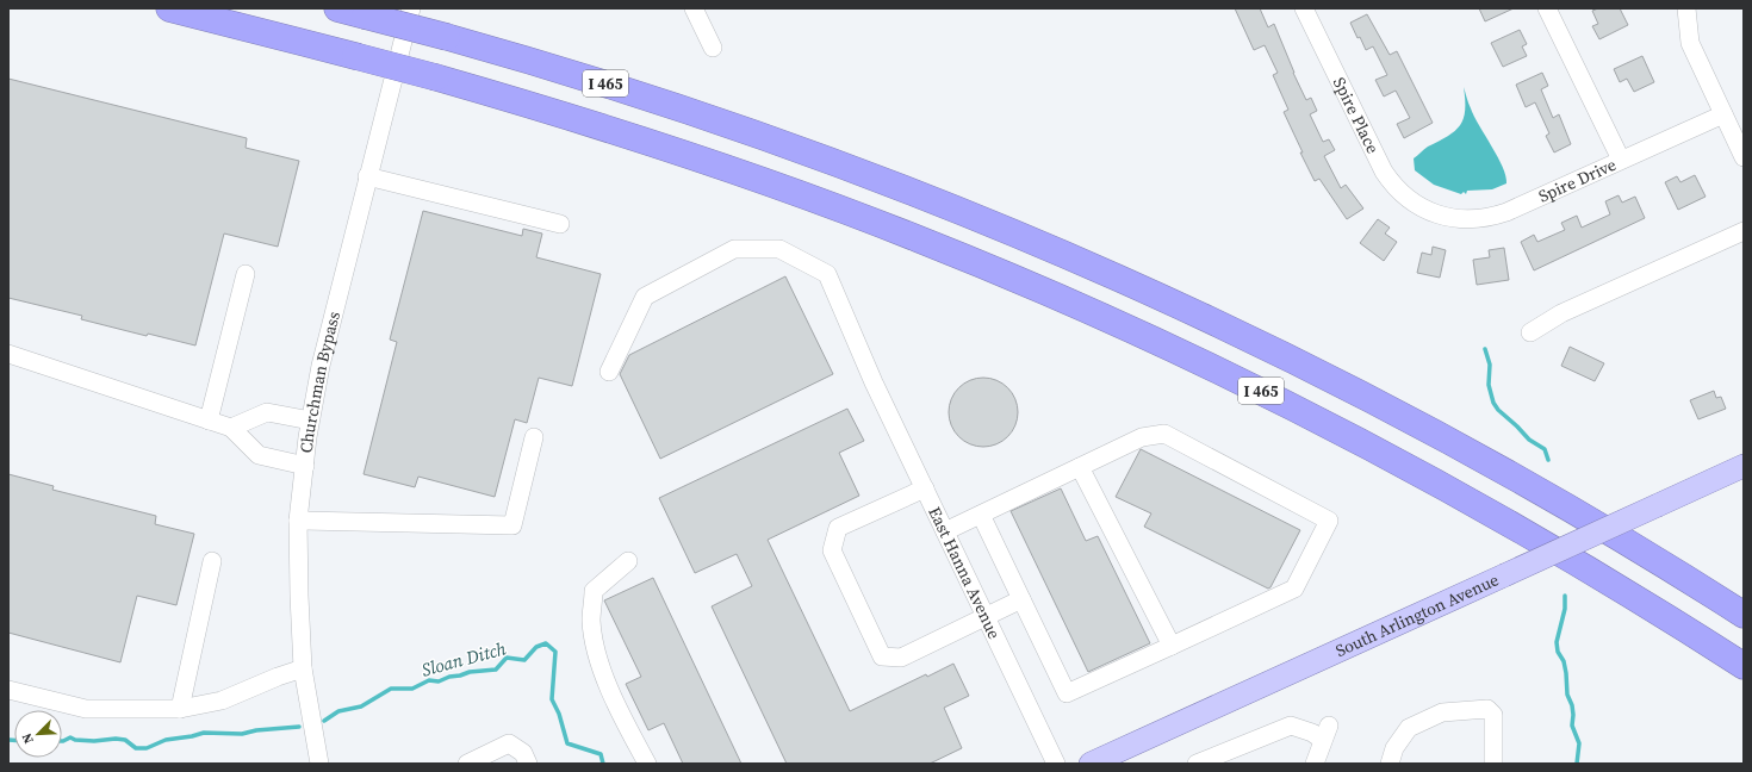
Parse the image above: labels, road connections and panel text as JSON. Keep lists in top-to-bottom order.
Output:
{
  "streets": {
    "highway": ["I 465"],
    "main road": ["South Arlington Avenue"],
    "street": [
      "Spire Place",
      "Spire Drive",
      "Churchman Bypass",
      "East Hanna Avenue"
    ]
  },
  "crossings": [
    ["Spire Place", "Spire Drive"]
  ],
  "water": ["Sloan Ditch"],
  "north": "bottom left"
}
